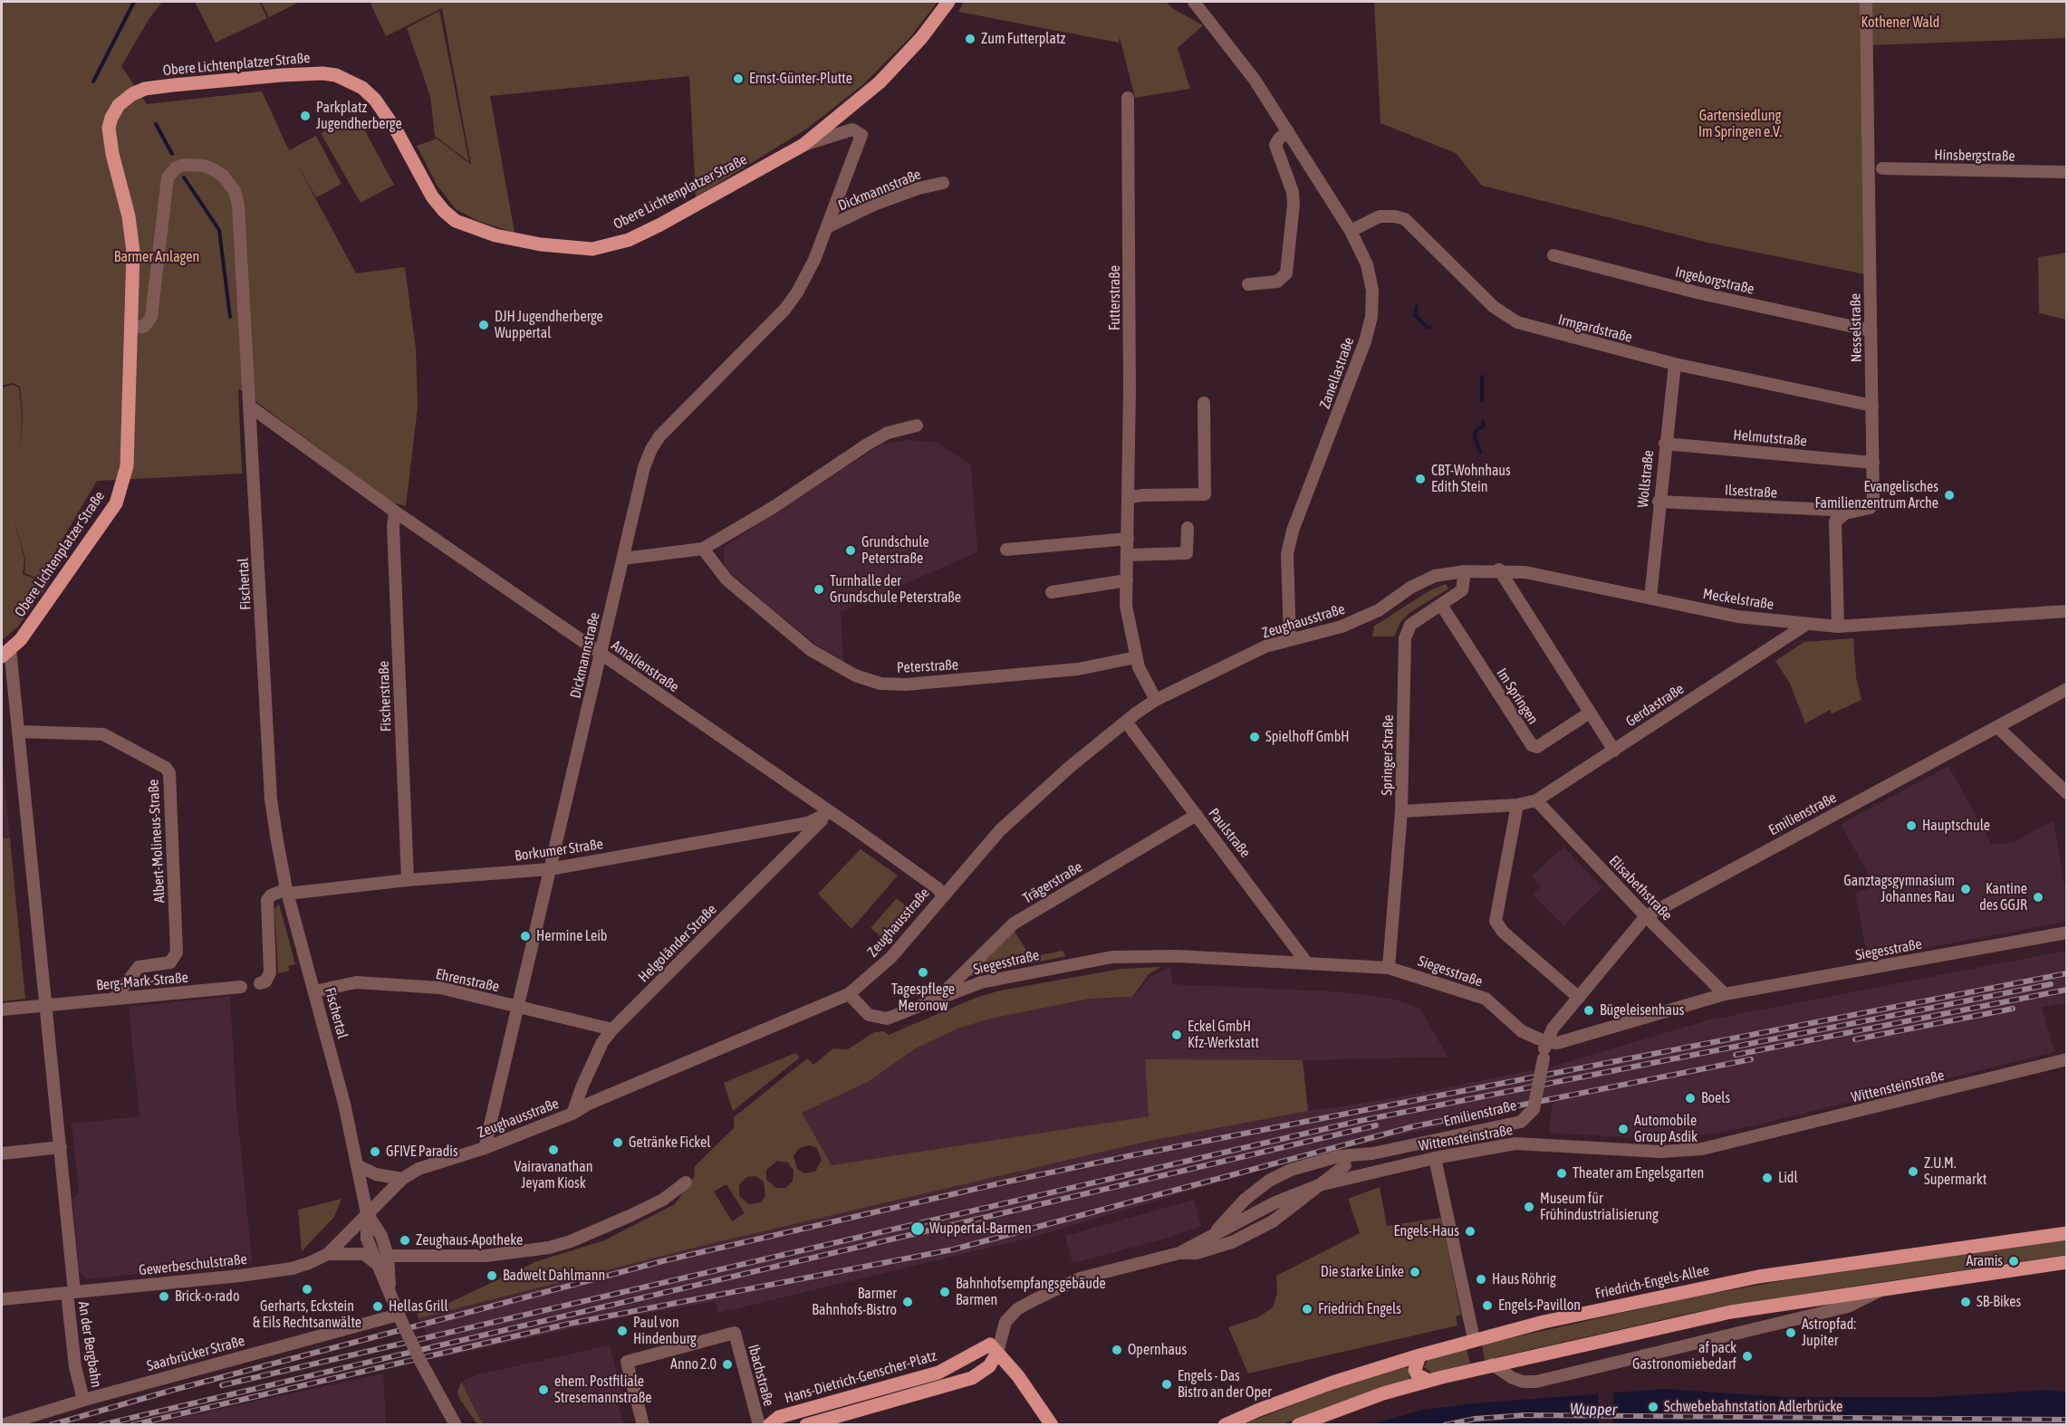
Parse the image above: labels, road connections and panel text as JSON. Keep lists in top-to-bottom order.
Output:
{
  "streets": {
    "main road": ["Obere Lichtenplatzer Straße", "Friedrich-Engels-Allee", "Hans-Dietrich-Genscher-Platz"],
    "street": [
      "Hinsbergstraße",
      "Dickmannstraße",
      "Ingeborgstraße",
      "Futterstraße",
      "Nesselstraße",
      "Irmgardstraße",
      "Zanellastraße",
      "Helmutstraße",
      "Wollstraße",
      "Ilsestraße",
      "Fischertal",
      "Meckelstraße",
      "Zeughausstraße",
      "Amalienstraße",
      "Peterstraße",
      "Fischerstraße",
      "Im Springen",
      "Gerdastraße",
      "Springer Straße",
      "Emilienstraße",
      "Paulstraße",
      "Albert-Molineus-Straße",
      "Borkumer Straße",
      "Trägerstraße",
      "Elisabethstraße",
      "Helgoländer Straße",
      "Siegesstraße",
      "Ehrenstraße",
      "Berg-Mark-Straße",
      "Wittensteinstraße",
      "Gewerbeschulstraße",
      "An der Bergbahn",
      "Saarbrücker Straße",
      "Ibachstraße"
    ]
  },
  "crossings": [
    ["Obere Lichtenplatzer Straße", "Dickmannstraße"],
    ["Obere Lichtenplatzer Straße", "Fischertal"],
    ["Obere Lichtenplatzer Straße", "An der Bergbahn"],
    ["Dickmannstraße", "Zeughausstraße"],
    ["Dickmannstraße", "Amalienstraße"],
    ["Dickmannstraße", "Borkumer Straße"],
    ["Dickmannstraße", "Ehrenstraße"],
    ["Ingeborgstraße", "Nesselstraße"],
    ["Futterstraße", "Zeughausstraße"],
    ["Futterstraße", "Peterstraße"],
    ["Nesselstraße", "Irmgardstraße"],
    ["Nesselstraße", "Helmutstraße"],
    ["Nesselstraße", "Ilsestraße"],
    ["Irmgardstraße", "Zanellastraße"],
    ["Irmgardstraße", "Wollstraße"],
    ["Zanellastraße", "Zeughausstraße"],
    ["Helmutstraße", "Wollstraße"],
    ["Wollstraße", "Ilsestraße"],
    ["Wollstraße", "Meckelstraße"],
    ["Fischertal", "Zeughausstraße"],
    ["Fischertal", "Amalienstraße"],
    ["Fischertal", "Borkumer Straße"],
    ["Fischertal", "Ehrenstraße"],
    ["Fischertal", "Gewerbeschulstraße"],
    ["Fischertal", "Saarbrücker Straße"],
    ["Meckelstraße", "Zeughausstraße"],
    ["Meckelstraße", "Gerdastraße"],
    ["Meckelstraße", "Springer Straße"],
    ["Zeughausstraße", "Amalienstraße"],
    ["Zeughausstraße", "Paulstraße"],
    ["Zeughausstraße", "Helgoländer Straße"],
    ["Zeughausstraße", "Siegesstraße"],
    ["Zeughausstraße", "Gewerbeschulstraße"],
    ["Amalienstraße", "Fischerstraße"],
    ["Amalienstraße", "Borkumer Straße"],
    ["Amalienstraße", "Helgoländer Straße"],
    ["Fischerstraße", "Borkumer Straße"],
    ["Im Springen", "Springer Straße"],
    ["Gerdastraße", "Springer Straße"],
    ["Gerdastraße", "Elisabethstraße"],
    ["Springer Straße", "Siegesstraße"],
    ["Emilienstraße", "Elisabethstraße"],
    ["Emilienstraße", "Siegesstraße"],
    ["Emilienstraße", "Wittensteinstraße"],
    ["Paulstraße", "Trägerstraße"],
    ["Paulstraße", "Siegesstraße"],
    ["Albert-Molineus-Straße", "Berg-Mark-Straße"],
    ["Albert-Molineus-Straße", "An der Bergbahn"],
    ["Borkumer Straße", "Helgoländer Straße"],
    ["Trägerstraße", "Siegesstraße"],
    ["Elisabethstraße", "Siegesstraße"],
    ["Helgoländer Straße", "Ehrenstraße"],
    ["Berg-Mark-Straße", "An der Bergbahn"],
    ["Wittensteinstraße", "Hans-Dietrich-Genscher-Platz"],
    ["Gewerbeschulstraße", "An der Bergbahn"],
    ["An der Bergbahn", "Saarbrücker Straße"]
  ],
  "water": ["Wupper"],
  "parks": ["Kothener Wald", "Gartensiedlung Im Springen e.V.", "Barmer Anlagen"],
  "places": [
    "Zum Futterplatz",
    "Ernst-Günter-Plutte",
    "Parkplatz Jugendherberge",
    "DJH Jugendherberge Wuppertal",
    "CBT-Wohnhaus Edith Stein",
    "Evangelisches Familienzentrum Arche",
    "Grundschule Peterstraße",
    "Turnhalle der Grundschule Peterstraße",
    "Spielhoff GmbH",
    "Hauptschule",
    "Ganztagsgymnasium Johannes Rau",
    "Kantine des GGJR",
    "Hermine Leib",
    "Tagespflege Meronow",
    "Bügeleisenhaus",
    "Eckel GmbH Kfz-Werkstatt",
    "Boels",
    "Automobile Group Asdik",
    "Getränke Fickel",
    "Vairavanathan Jeyam Kiosk",
    "GFIVE Paradis",
    "Z.U.M. Supermarkt",
    "Theater am Engelsgarten",
    "Lidl",
    "Museum für Frühindustrialisierung",
    "Wuppertal-Barmen",
    "Engels-Haus",
    "Zeughaus-Apotheke",
    "Aramis",
    "Die starke Linke",
    "Badwelt Dahlmann",
    "Haus Röhrig",
    "Gerharts, Eckstein & Eils Rechtsanwälte",
    "Bahnhofsempfangsgebäude Barmen",
    "Brick-o-rado",
    "Barmer Bahnhofs-Bistro",
    "SB-Bikes",
    "Engels-Pavillon",
    "Hellas Grill",
    "Friedrich Engels",
    "Paul von Hindenburg",
    "Astropfad: Jupiter",
    "Opernhaus",
    "af pack Gastronomiebedarf",
    "Anno 2.0",
    "Engels - Das Bistro an der Oper",
    "ehem. Postfiliale Stresemannstraße",
    "Schwebebahnstation Adlerbrücke"
  ]
}
